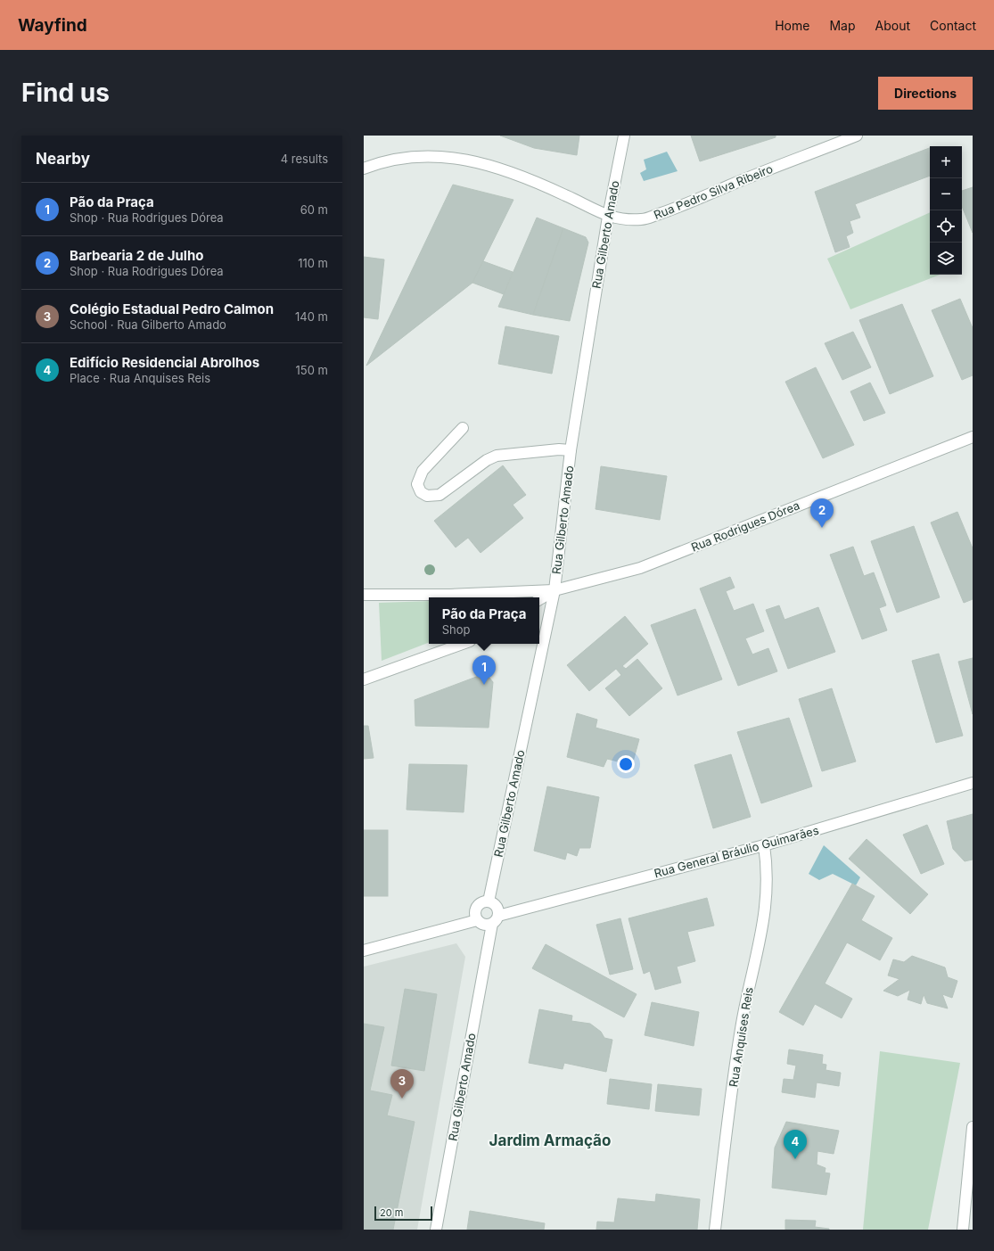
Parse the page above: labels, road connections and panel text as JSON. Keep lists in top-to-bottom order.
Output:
{
  "streets": {
    "street": [
      "Rua Pedro Silva Ribeiro",
      "Rua Gilberto Amado",
      "Rua Rodrigues Dórea",
      "Rua General Bráulio Guimarães",
      "Rua Anquises Reis"
    ]
  },
  "crossings": [
    ["Rua Pedro Silva Ribeiro", "Rua Gilberto Amado"],
    ["Rua Gilberto Amado", "Rua Rodrigues Dórea"],
    ["Rua Gilberto Amado", "Rua General Bráulio Guimarães"],
    ["Rua General Bráulio Guimarães", "Rua Anquises Reis"]
  ],
  "districts": ["Jardim Armação"],
  "scale_bar": "20 m",
  "page": {
    "header": "Wayfind",
    "nav": [
      "Home",
      "Map",
      "About",
      "Contact"
    ],
    "buttons": "Directions",
    "title": "Find us",
    "heading": ["Nearby", "4 results"],
    "map_buttons": ["+", "−"],
    "list": [
      {
        "mark": "1",
        "name": "Pão da Praça",
        "note": "Shop · Rua Rodrigues Dórea",
        "value": "60 m"
      },
      {
        "mark": "2",
        "name": "Barbearia 2 de Julho",
        "note": "Shop · Rua Rodrigues Dórea",
        "value": "110 m"
      },
      {
        "mark": "3",
        "name": "Colégio Estadual Pedro Calmon",
        "note": "School · Rua Gilberto Amado",
        "value": "140 m"
      },
      {
        "mark": "4",
        "name": "Edifício Residencial Abrolhos",
        "note": "Place · Rua Anquises Reis",
        "value": "150 m"
      }
    ],
    "pins": [
      "2",
      "1",
      "3",
      "4"
    ],
    "popup": ["Pão da Praça", "Shop"],
    "scale": "20 m"
  }
}
